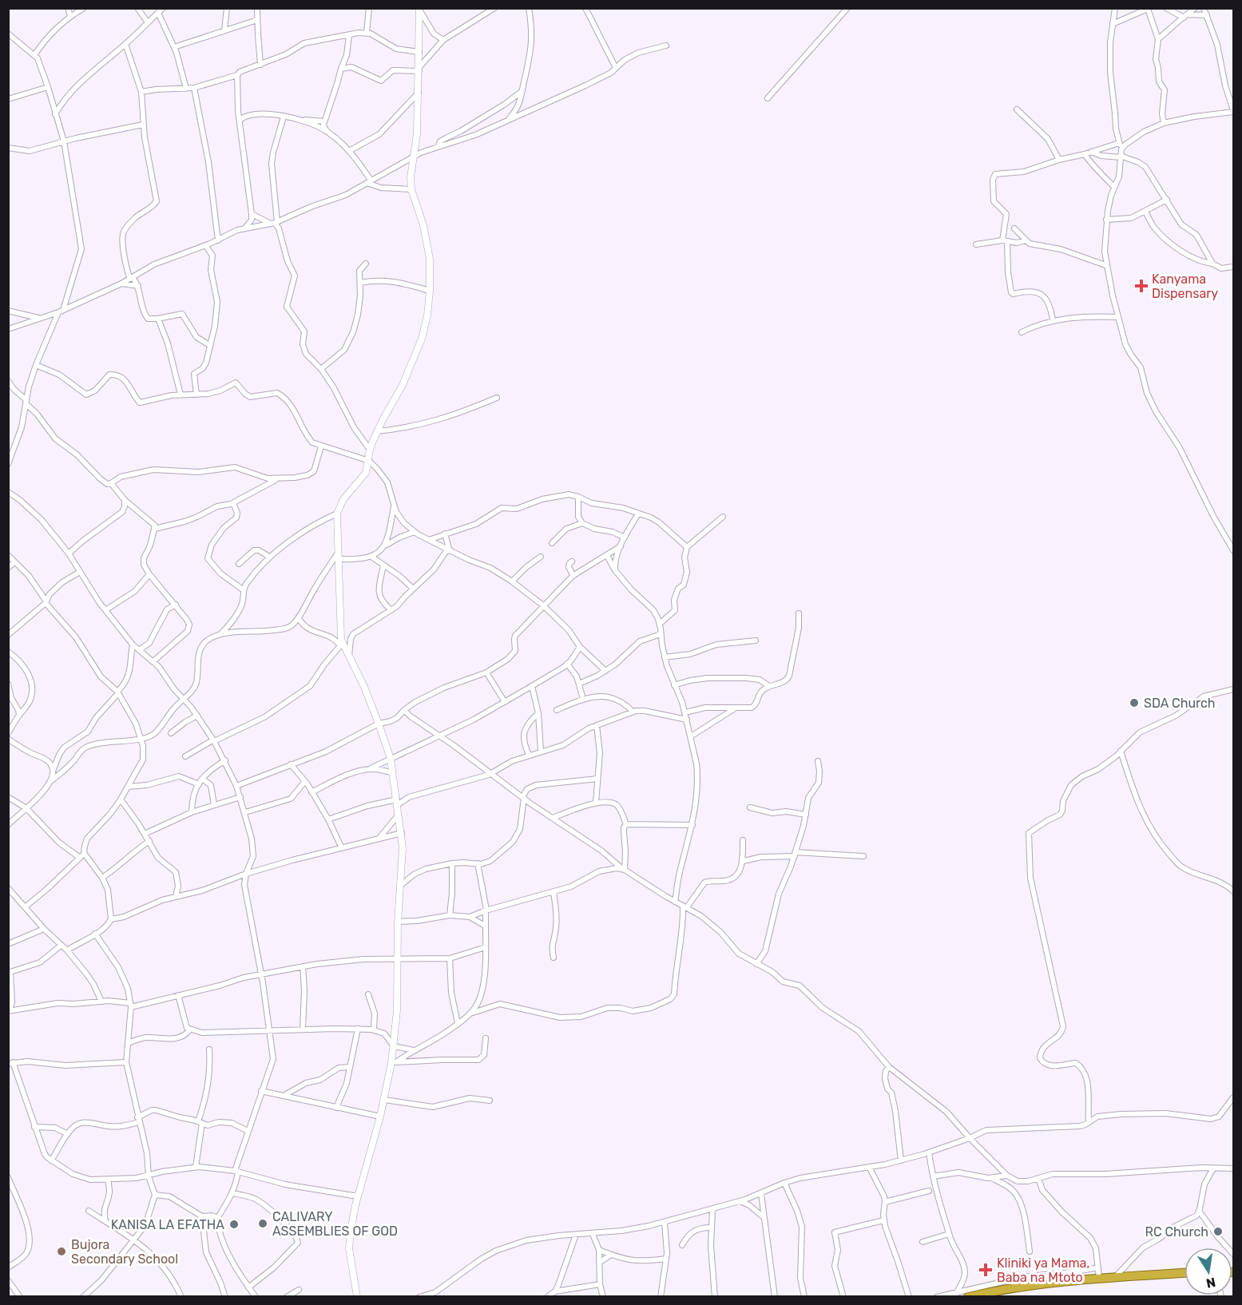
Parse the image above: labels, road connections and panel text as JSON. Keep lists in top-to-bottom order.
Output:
{
  "places": {
    "health": ["Kanyama Dispensary", "Kliniki ya Mama, Baba na Mtoto"],
    "other": [
      "SDA Church",
      "CALIVARY ASSEMBLIES OF GOD",
      "KANISA LA EFATHA",
      "RC Church",
      "Bujora Secondary School"
    ]
  },
  "north": "bottom"
}
